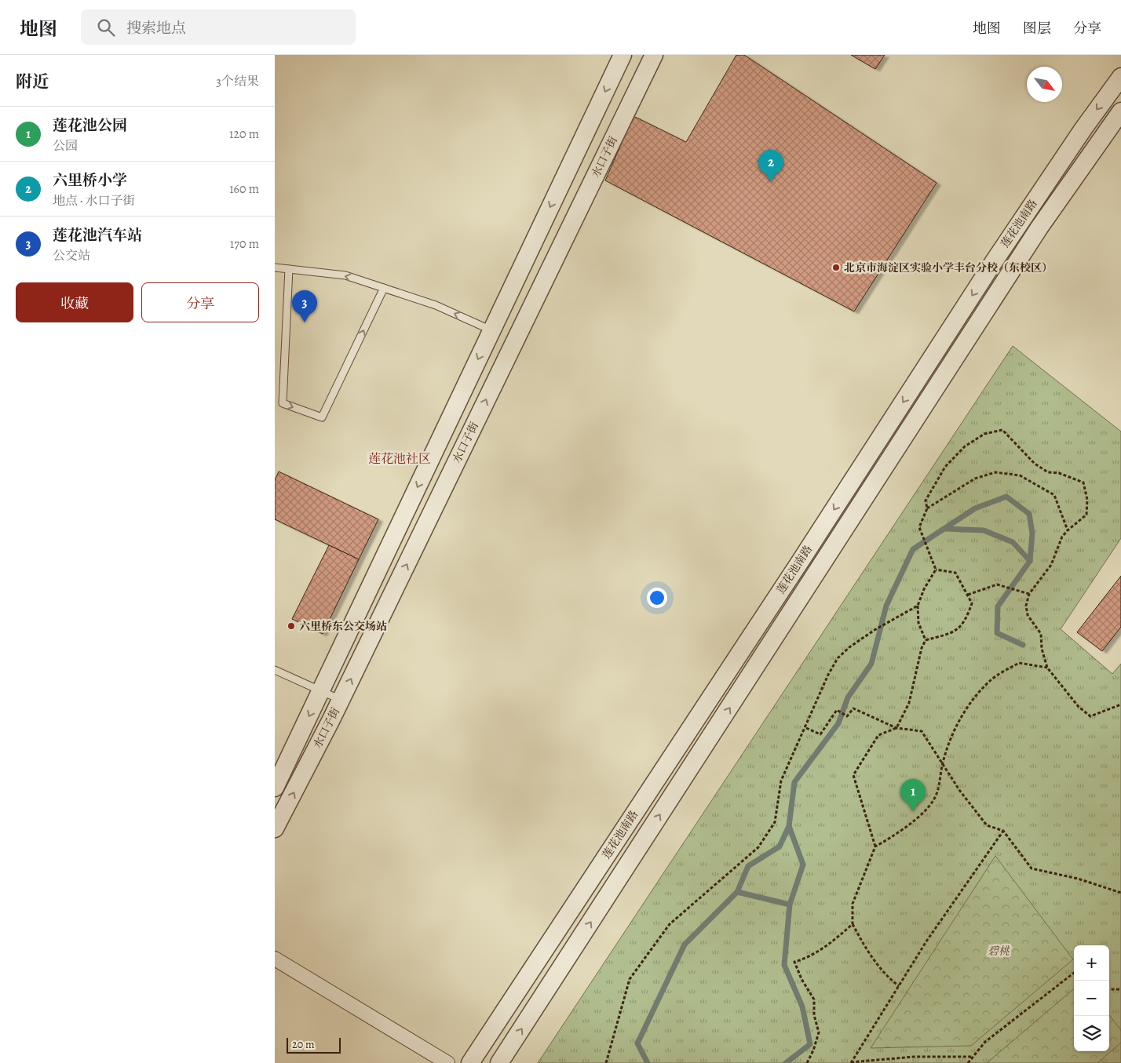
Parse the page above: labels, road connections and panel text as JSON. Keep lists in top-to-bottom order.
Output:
{
  "streets": {
    "street": ["水口子街", "莲花池南路"]
  },
  "districts": ["莲花池社区"],
  "parks": ["碧桃"],
  "places": ["北京市海淀区实验小学丰台分校（东校区）", "六里桥东公交场站"],
  "scale_bar": "20 m",
  "north": "bottom right",
  "page": {
    "header": "地图",
    "search": "搜索地点",
    "nav": ["地图", "图层", "分享"],
    "heading": ["附近", "3个结果"],
    "list": [
      {
        "mark": "1",
        "name": "莲花池公园",
        "note": "公园",
        "value": "120 m"
      },
      {
        "mark": "2",
        "name": "六里桥小学",
        "note": "地点 · 水口子街",
        "value": "160 m"
      },
      {
        "mark": "3",
        "name": "莲花池汽车站",
        "note": "公交站",
        "value": "170 m"
      }
    ],
    "pins": ["2", "3", "1"],
    "buttons": ["收藏", "分享"],
    "map_buttons": ["+", "−"],
    "scale": "20 m"
  }
}
